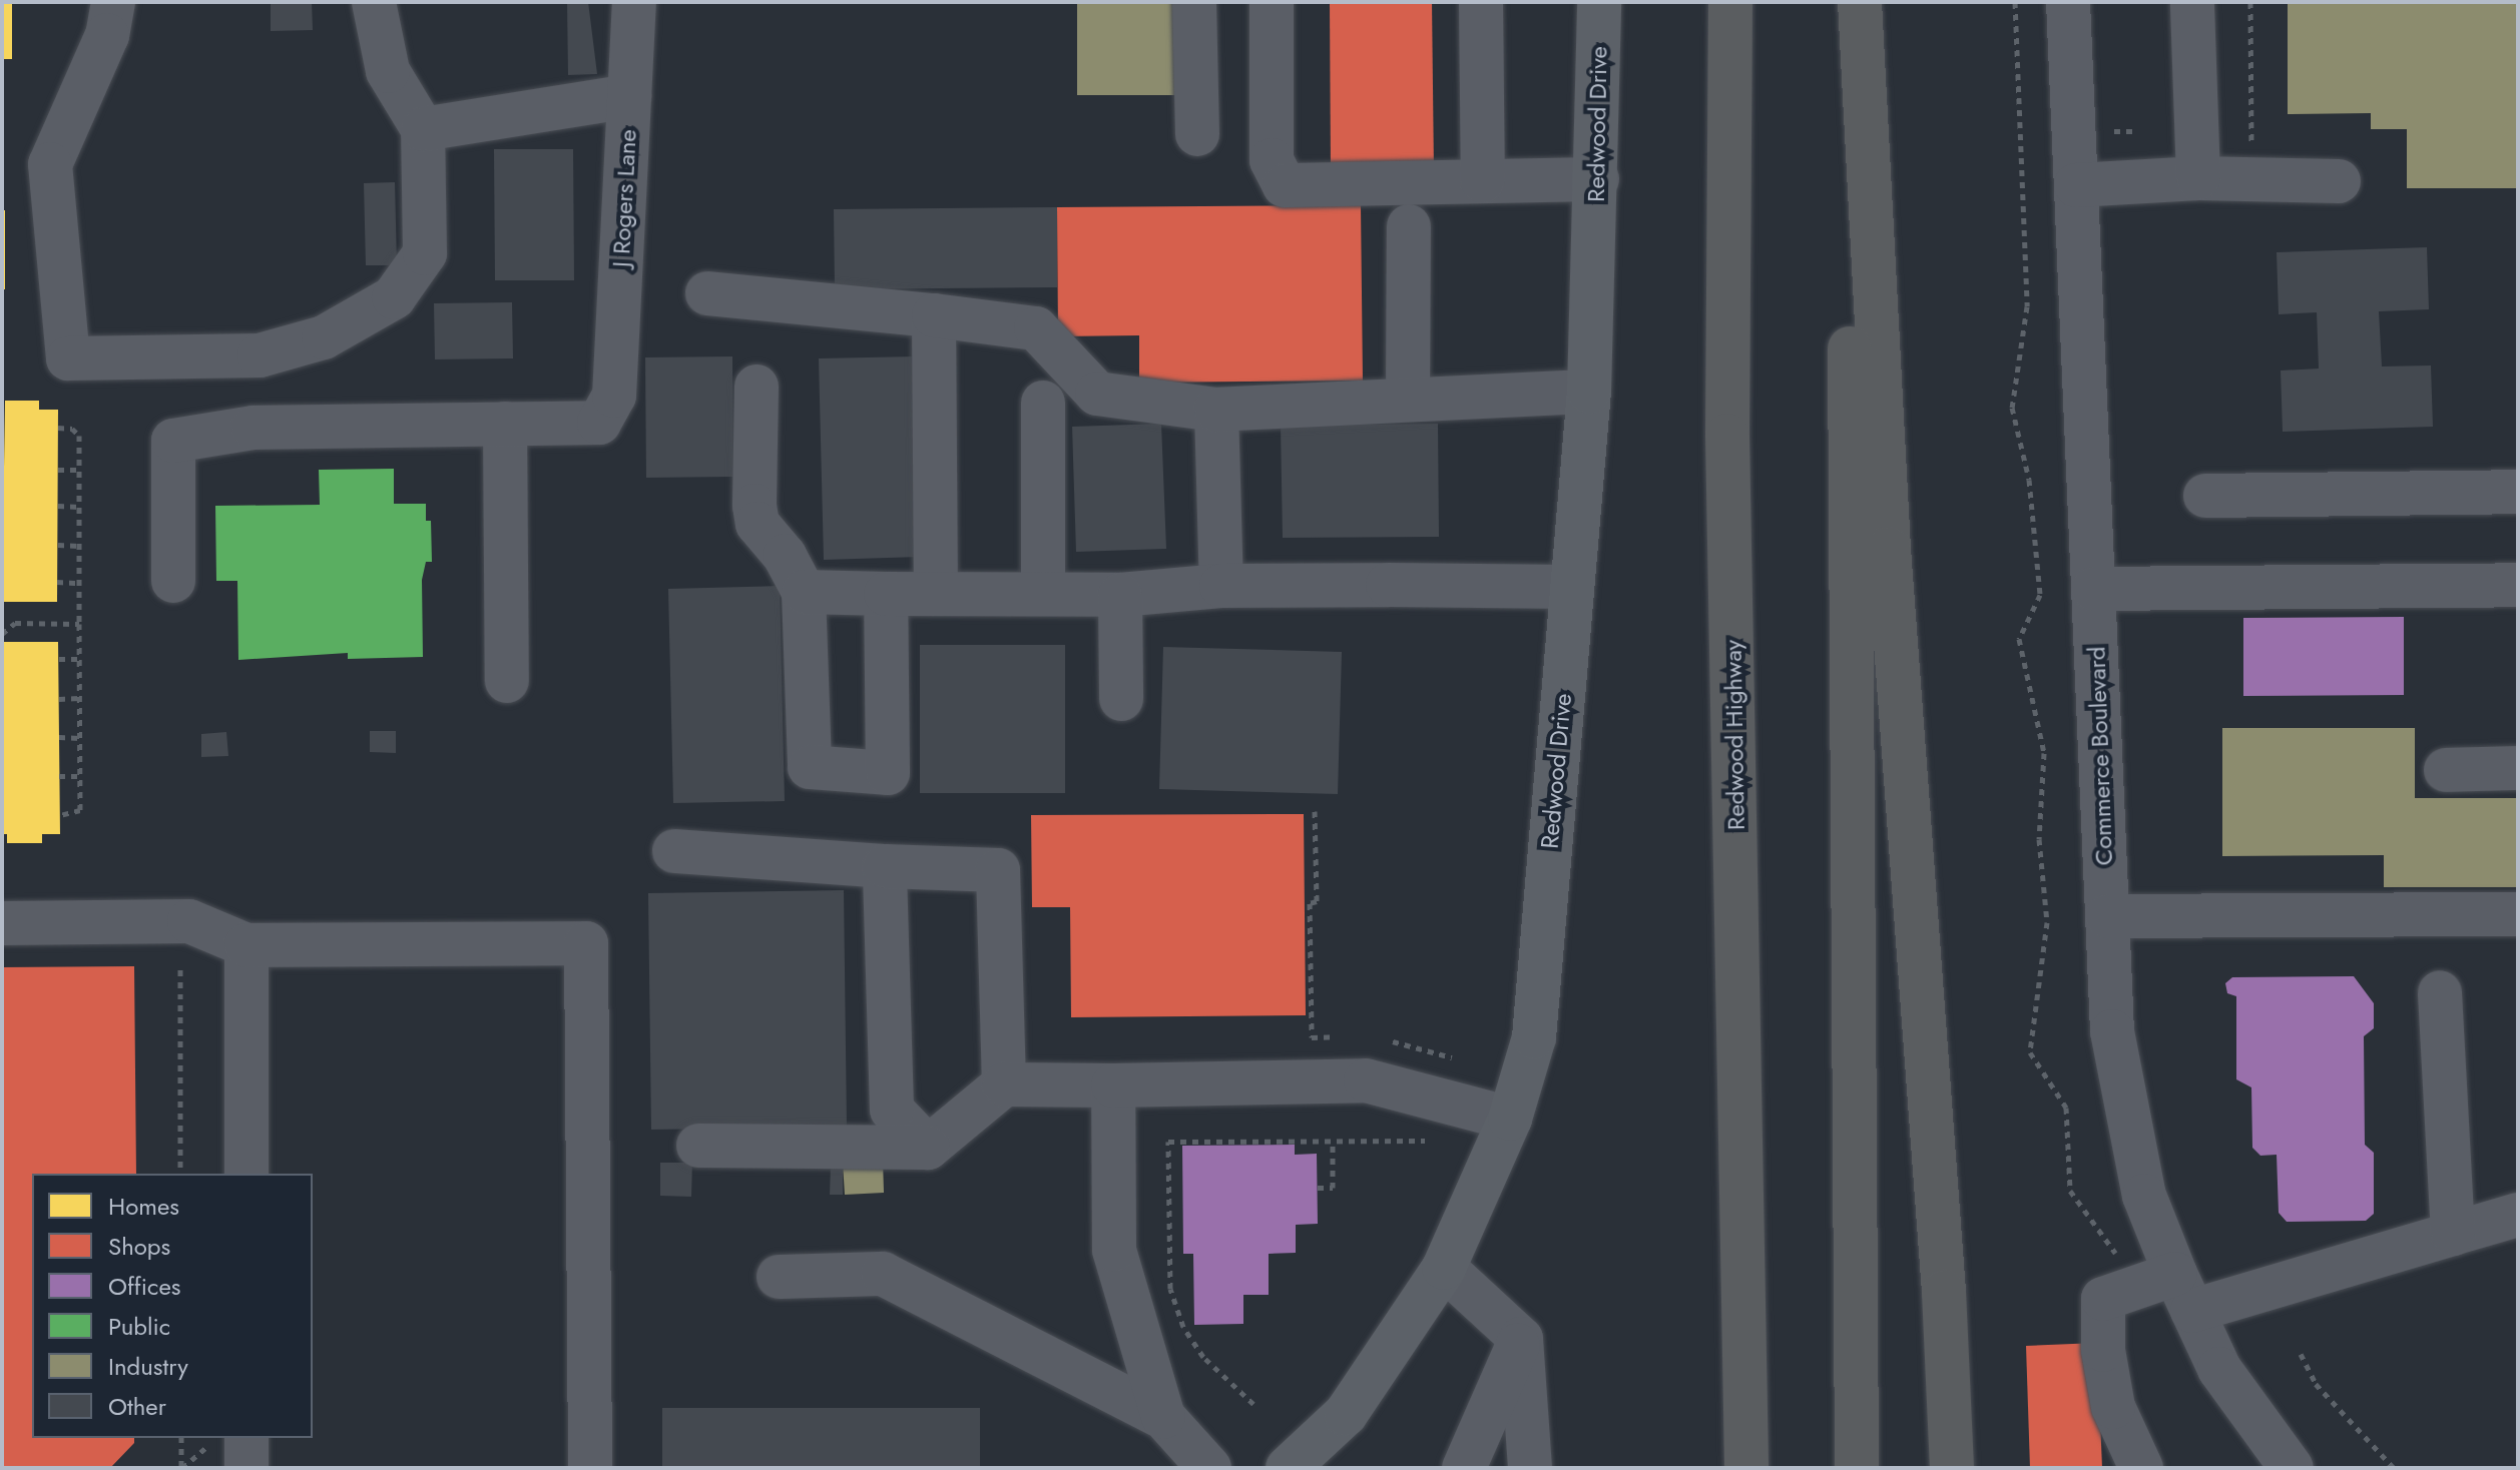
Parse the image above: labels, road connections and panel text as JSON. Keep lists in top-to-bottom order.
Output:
{
  "streets": {
    "highway": ["Redwood Highway"],
    "main road": ["Redwood Drive"],
    "street": ["J Rogers Lane", "Commerce Boulevard"]
  },
  "legend": [
    "Homes",
    "Shops",
    "Offices",
    "Public",
    "Industry",
    "Other"
  ]
}
